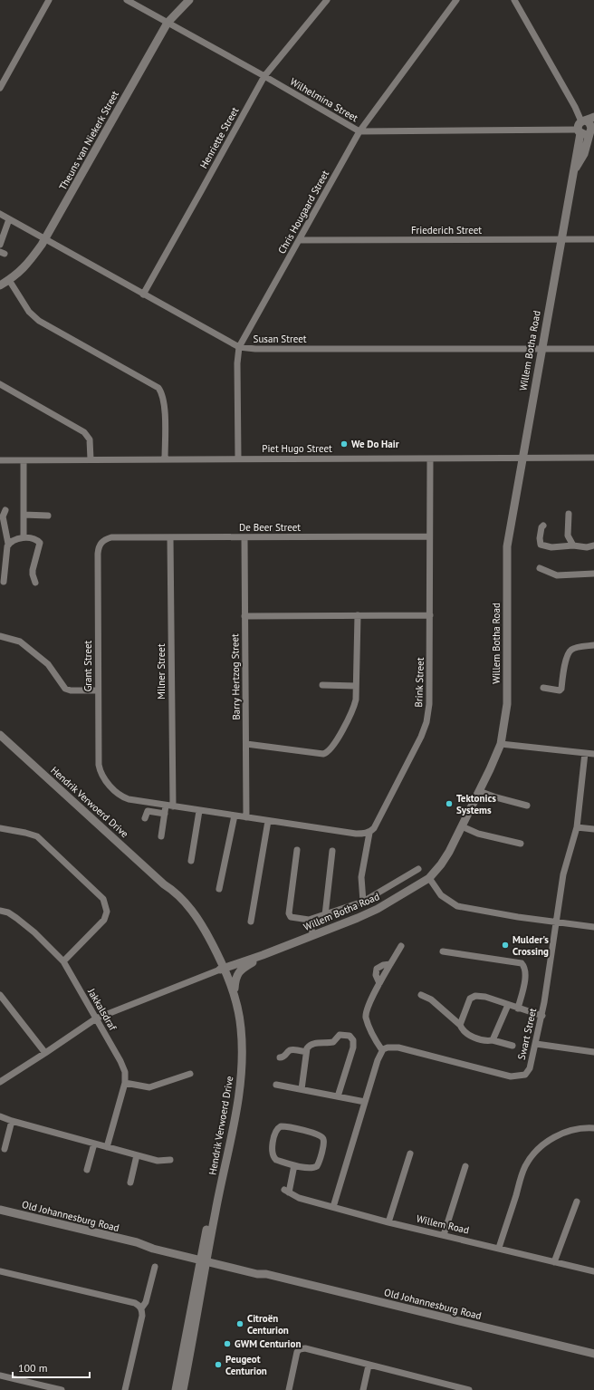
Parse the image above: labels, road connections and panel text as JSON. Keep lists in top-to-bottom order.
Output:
{
  "streets": {
    "main road": [
      "Theuns van Niekerk Street",
      "Willem Botha Road",
      "Hendrik Verwoerd Drive",
      "Old Johannesburg Road"
    ],
    "street": [
      "Wilhelmina Street",
      "Henriette Street",
      "Chris Hougaard Street",
      "Friederich Street",
      "Susan Street",
      "Piet Hugo Street",
      "De Beer Street",
      "Grant Street",
      "Milner Street",
      "Barry Hertzog Street",
      "Brink Street",
      "Jakkalsdraf",
      "Swart Street",
      "Willem Road"
    ]
  },
  "crossings": [
    ["Wilhelmina Street", "Henriette Street"],
    ["Wilhelmina Street", "Theuns van Niekerk Street"],
    ["Wilhelmina Street", "Chris Hougaard Street"],
    ["Wilhelmina Street", "Willem Botha Road"],
    ["Henriette Street", "Susan Street"],
    ["Theuns van Niekerk Street", "Susan Street"],
    ["Chris Hougaard Street", "Friederich Street"],
    ["Chris Hougaard Street", "Susan Street"],
    ["Chris Hougaard Street", "Piet Hugo Street"],
    ["Friederich Street", "Willem Botha Road"],
    ["Susan Street", "Willem Botha Road"],
    ["Willem Botha Road", "Piet Hugo Street"],
    ["Willem Botha Road", "Hendrik Verwoerd Drive"],
    ["Piet Hugo Street", "Brink Street"],
    ["De Beer Street", "Grant Street"],
    ["De Beer Street", "Milner Street"],
    ["De Beer Street", "Barry Hertzog Street"],
    ["De Beer Street", "Brink Street"],
    ["Grant Street", "Milner Street"],
    ["Hendrik Verwoerd Drive", "Old Johannesburg Road"]
  ],
  "places": [
    "We Do Hair",
    "Tektonics Systems",
    "Mulder's Crossing",
    "Citroën Centurion",
    "GWM Centurion",
    "Peugeot Centurion"
  ],
  "scale_bar": "100 m"
}
